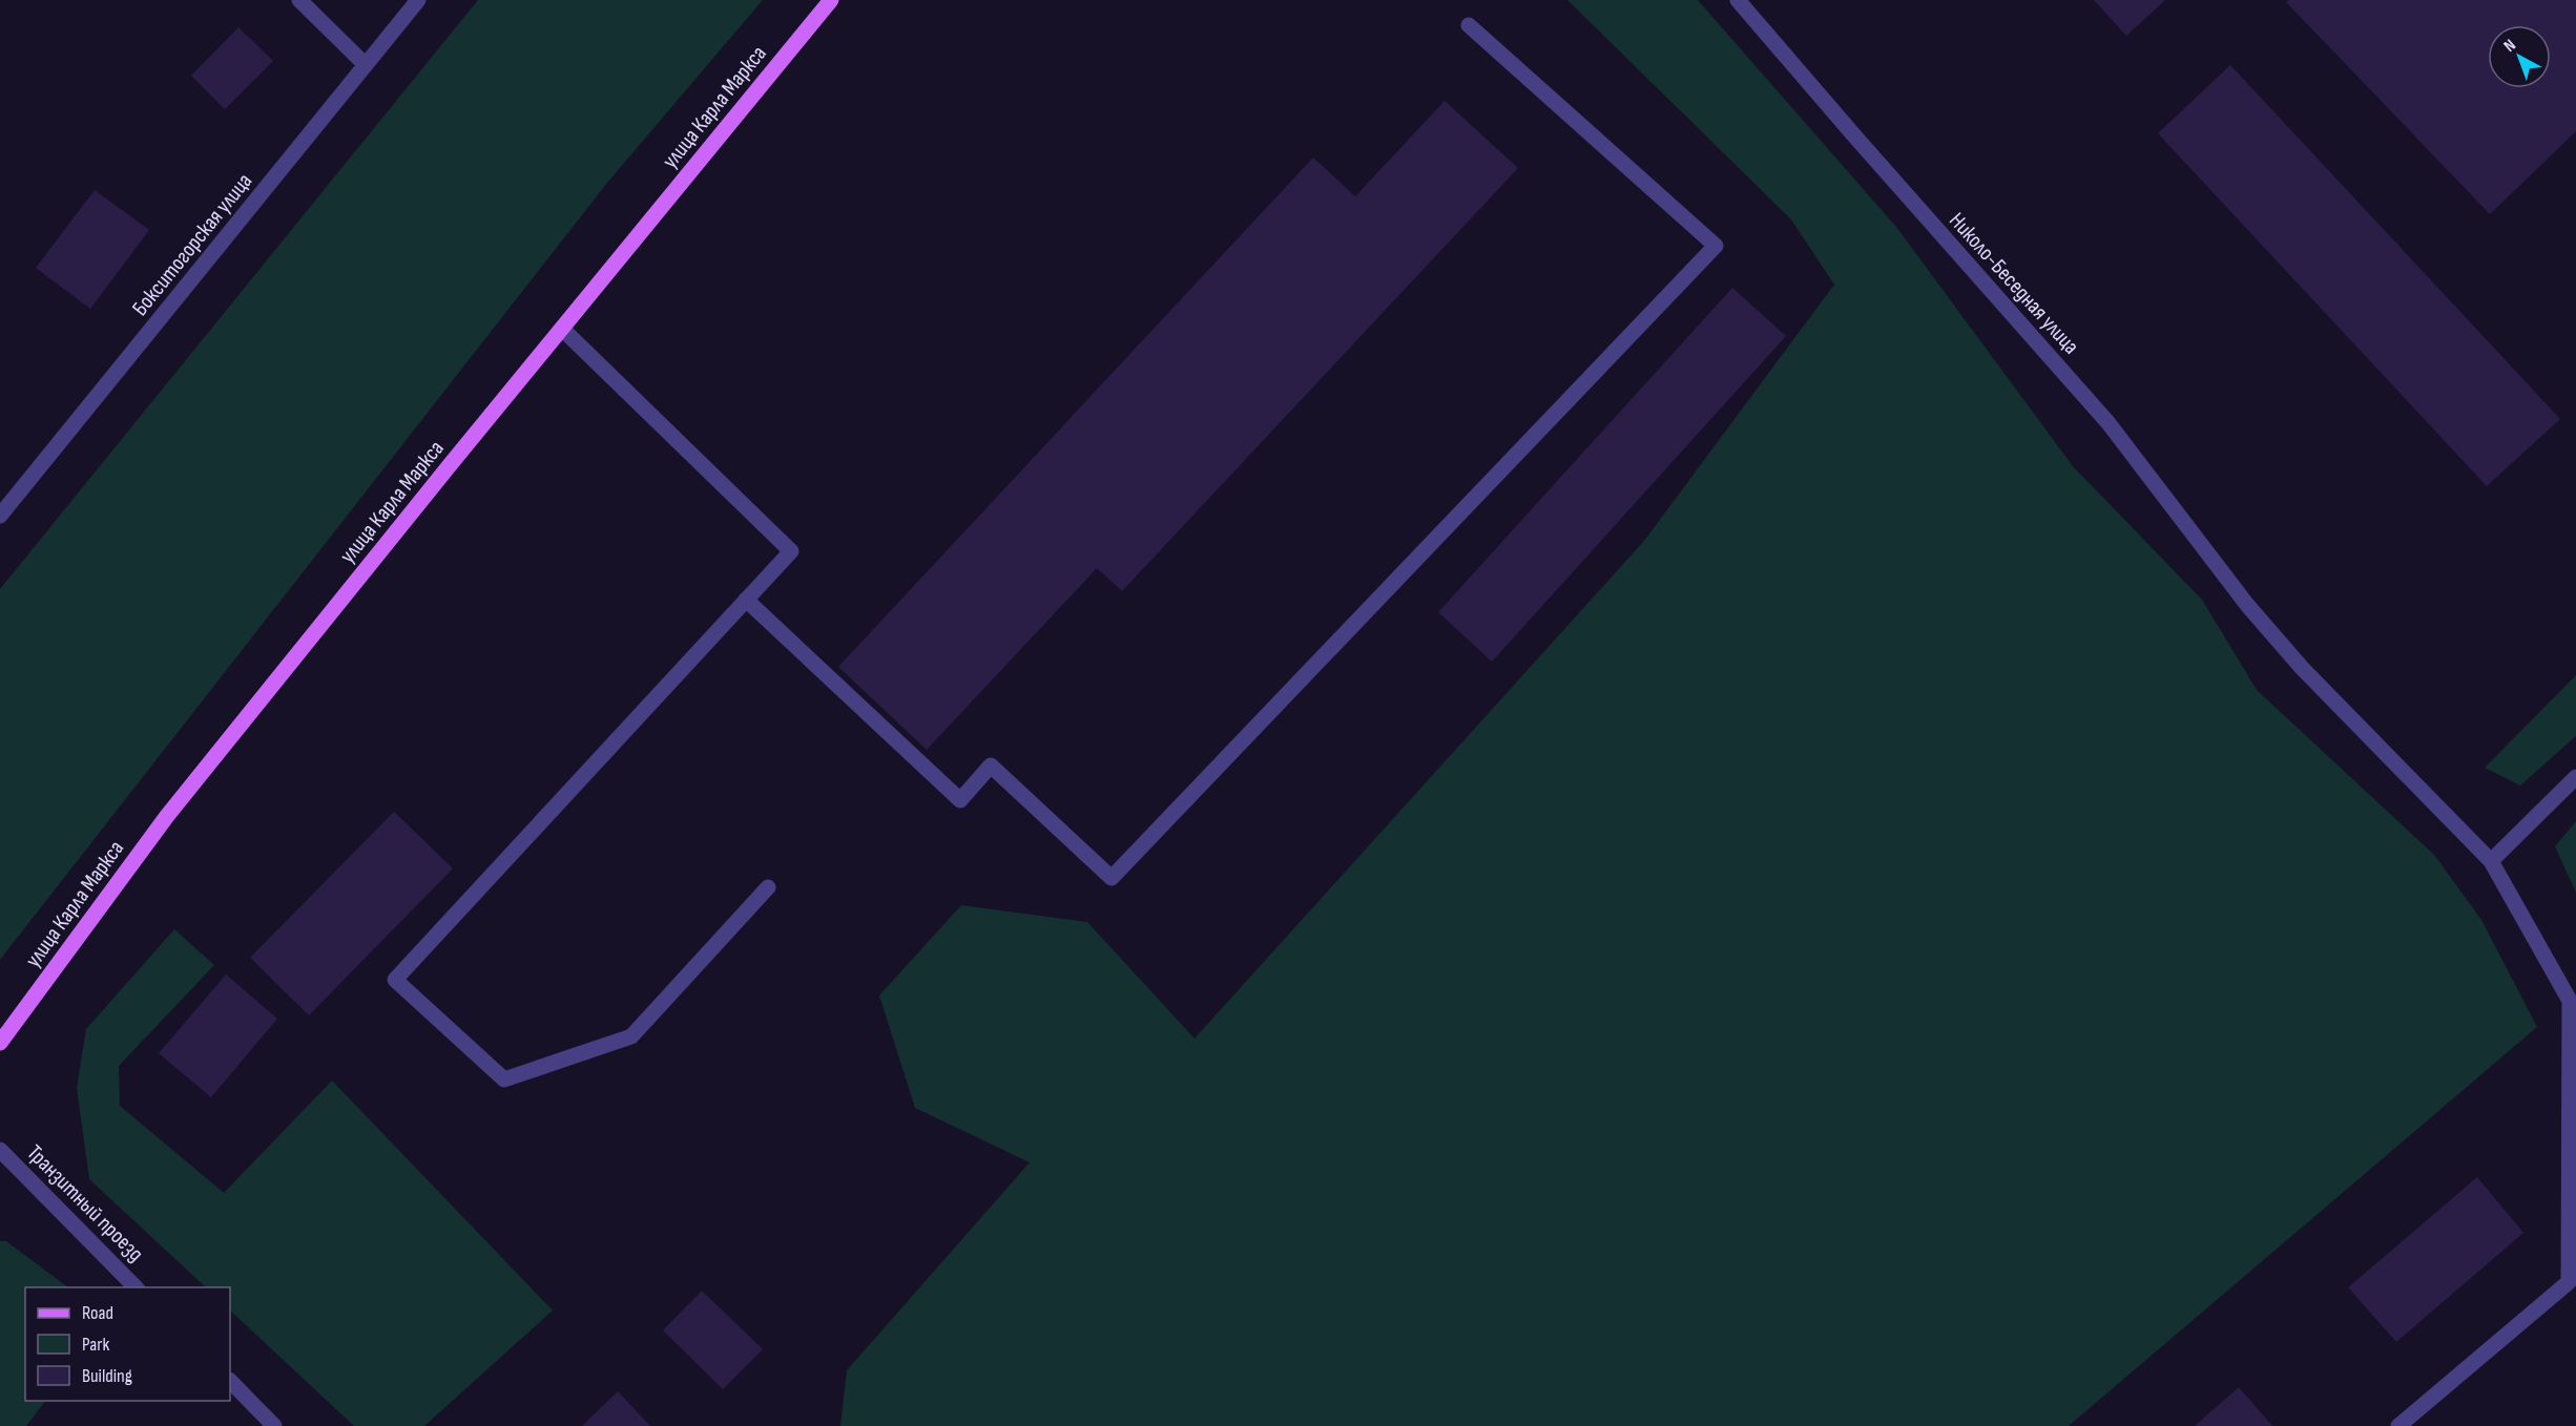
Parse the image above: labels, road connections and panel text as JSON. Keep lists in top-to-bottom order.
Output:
{
  "streets": {
    "main road": ["улица Карла Маркса"],
    "street": ["Бокситогорская улица", "Николо-Беседная улица", "Транзитный проезд"]
  },
  "legend": ["Road", "Park", "Building"],
  "north": "top left"
}
